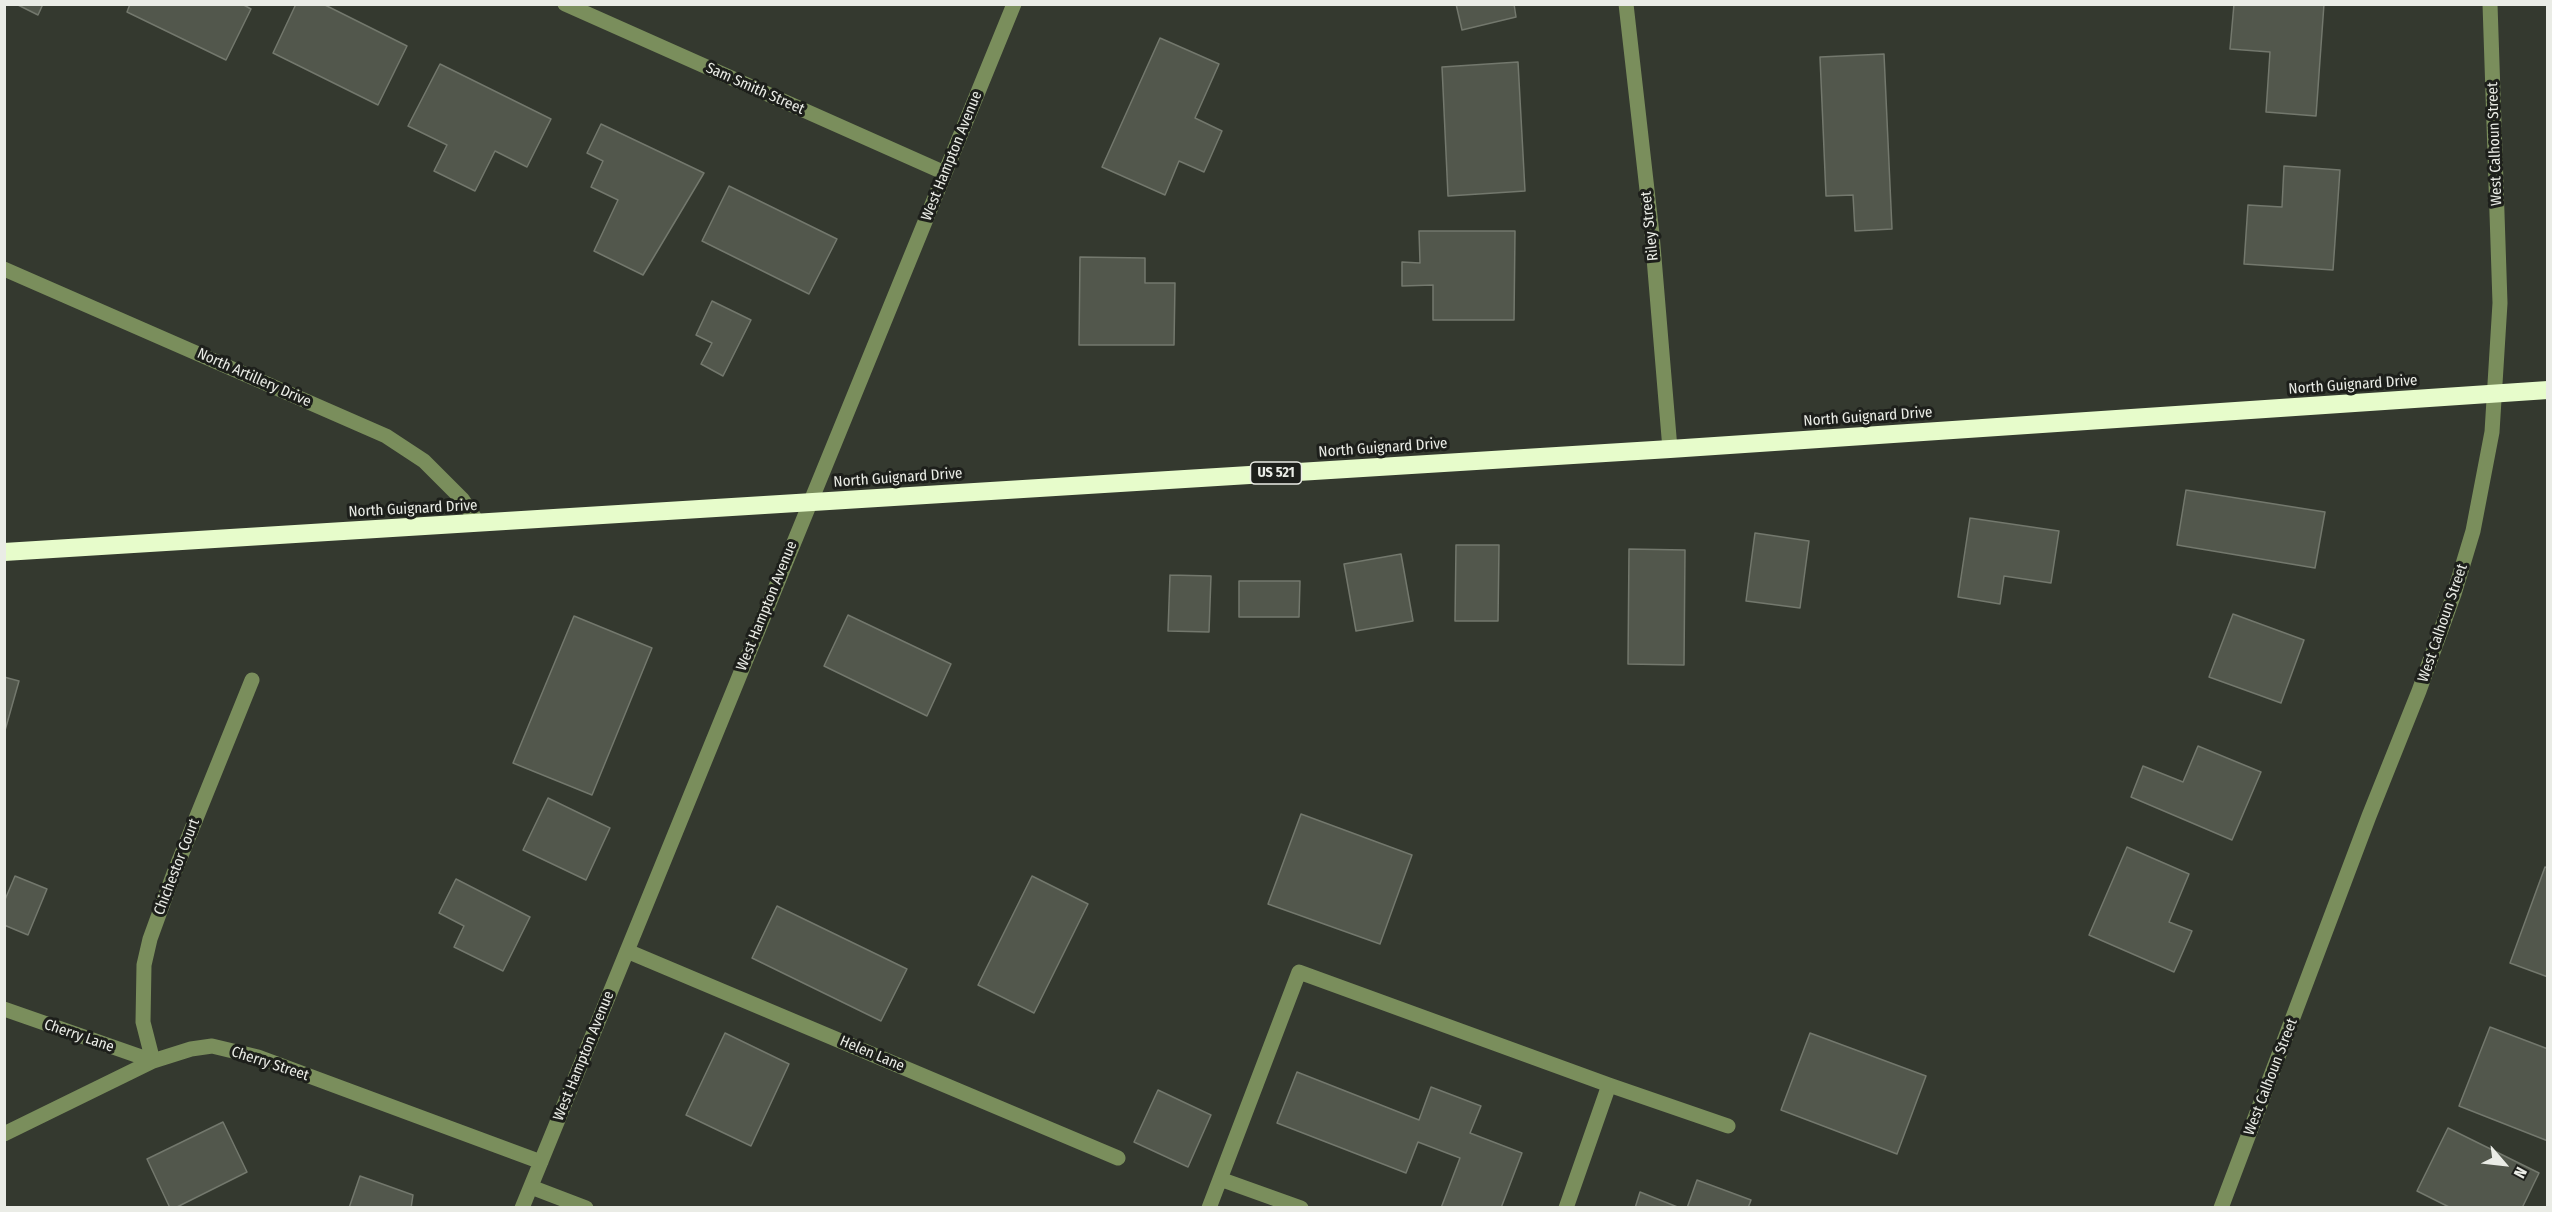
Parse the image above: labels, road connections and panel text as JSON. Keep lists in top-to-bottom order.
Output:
{
  "streets": {
    "highway": ["North Guignard Drive", "US 521"],
    "street": [
      "Sam Smith Street",
      "West Calhoun Street",
      "West Hampton Avenue",
      "Riley Street",
      "North Artillery Drive",
      "Chichestor Court",
      "Cherry Lane",
      "Helen Lane",
      "Cherry Street"
    ]
  },
  "crossings": [
    ["Sam Smith Street", "West Hampton Avenue"],
    ["West Calhoun Street", "North Guignard Drive"],
    ["West Hampton Avenue", "North Guignard Drive"],
    ["West Hampton Avenue", "Helen Lane"],
    ["West Hampton Avenue", "Cherry Street"],
    ["Riley Street", "North Guignard Drive"],
    ["North Artillery Drive", "North Guignard Drive"],
    ["Chichestor Court", "Cherry Lane"],
    ["Chichestor Court", "Cherry Street"],
    ["Cherry Lane", "Cherry Street"]
  ],
  "north": "bottom right"
}
